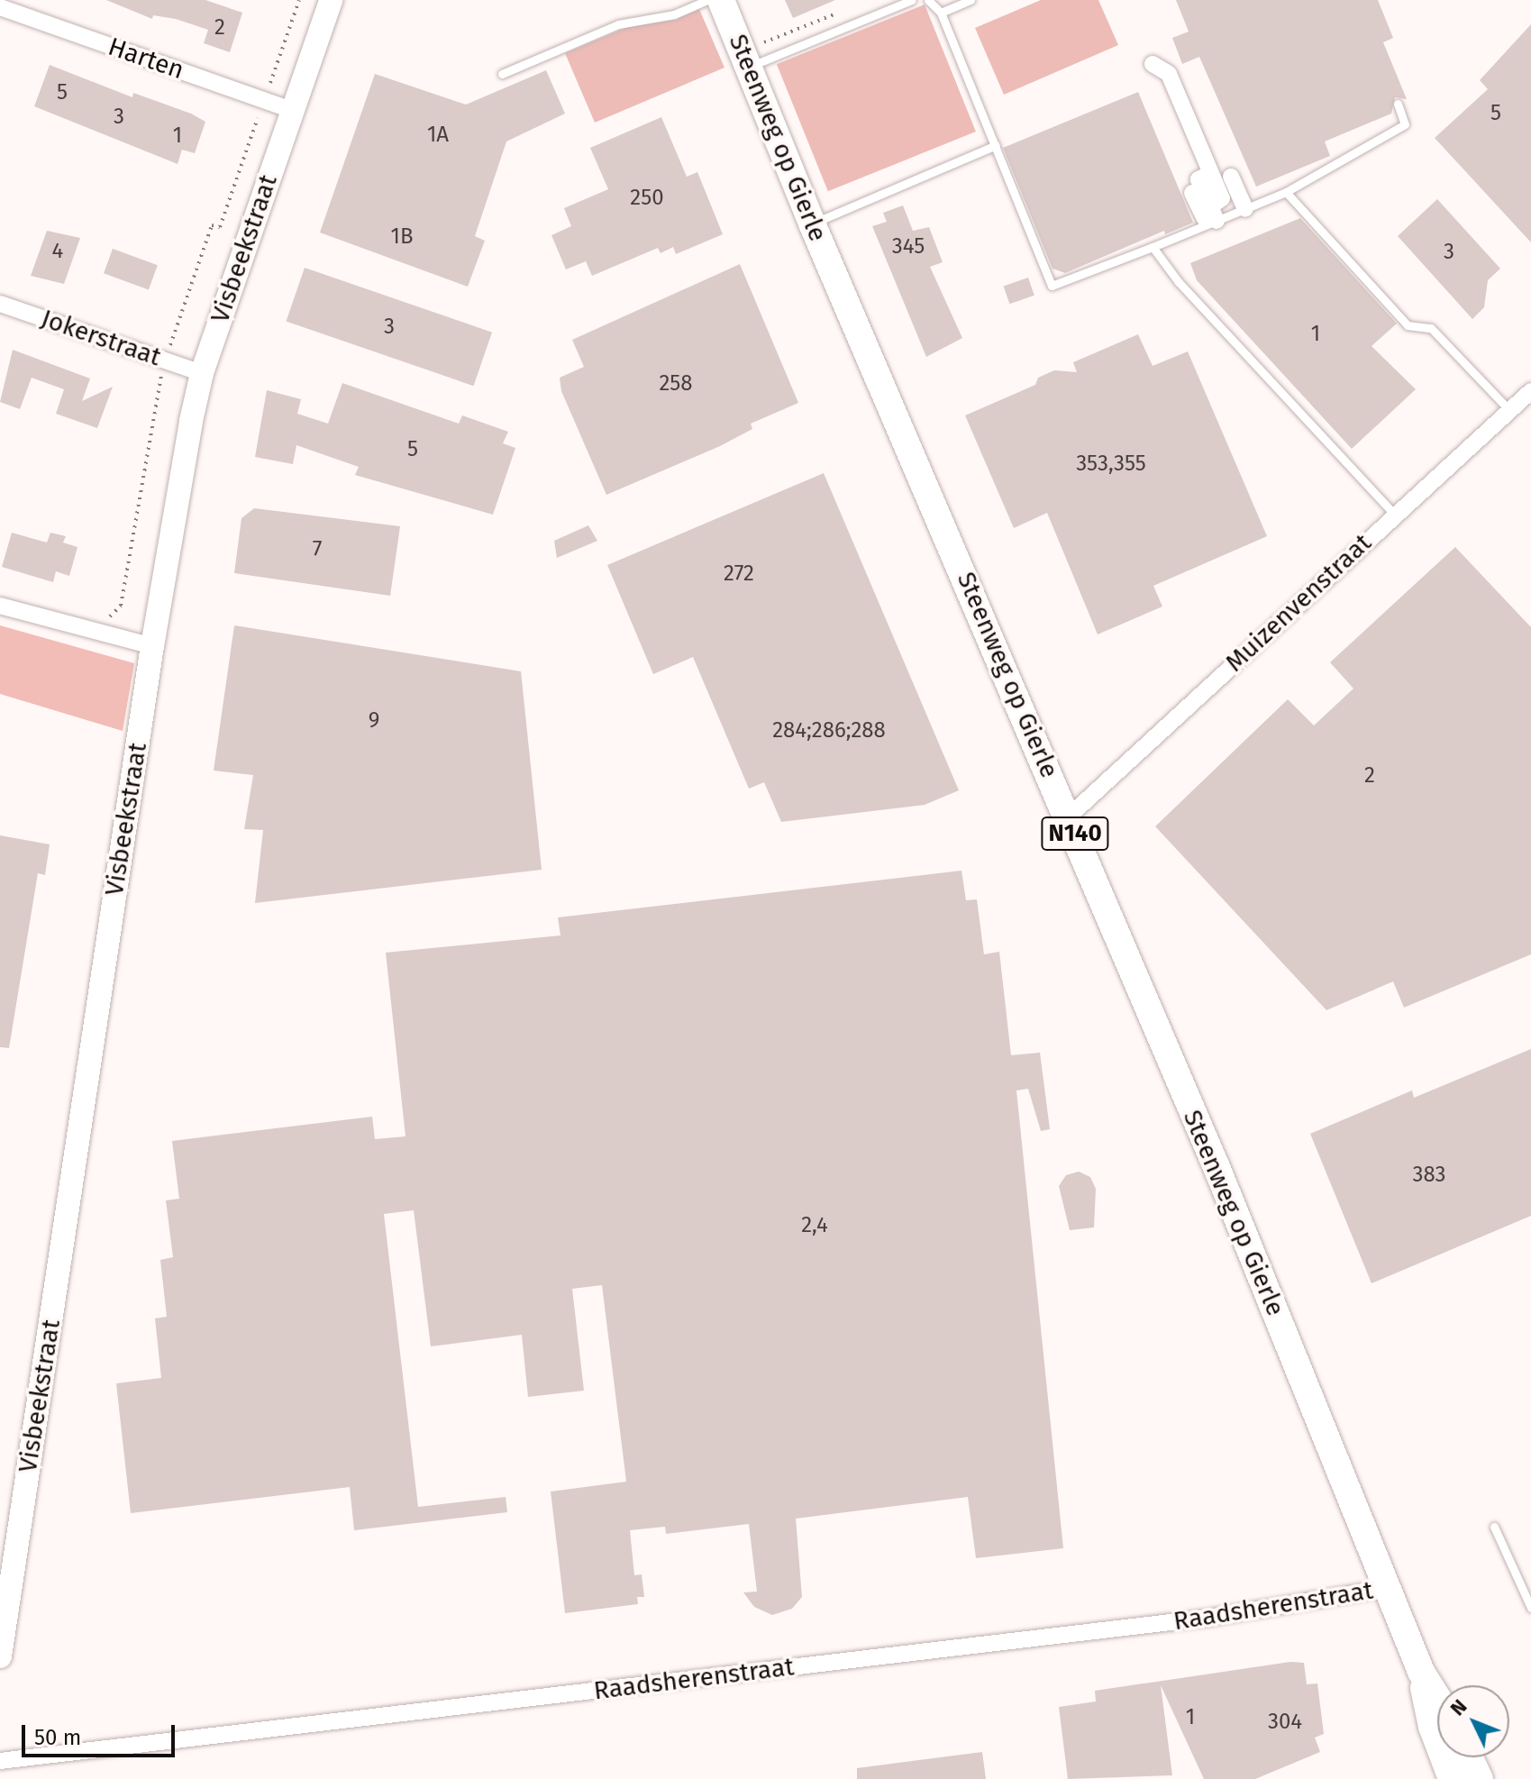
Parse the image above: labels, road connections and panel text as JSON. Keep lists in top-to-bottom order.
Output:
{
  "streets": {
    "main road": ["Steenweg op Gierle", "N140"],
    "street": [
      "Harten",
      "Visbeekstraat",
      "Jokerstraat",
      "Muizenvenstraat",
      "Raadsherenstraat"
    ]
  },
  "crossings": [
    ["Harten", "Visbeekstraat"],
    ["Steenweg op Gierle", "Muizenvenstraat"],
    ["Steenweg op Gierle", "Raadsherenstraat"],
    ["Visbeekstraat", "Jokerstraat"]
  ],
  "house_numbers": [
    "2",
    "5",
    "5",
    "3",
    "1A",
    "1",
    "250",
    "1B",
    "345",
    "4",
    "3",
    "3",
    "1",
    "258",
    "5",
    "353,355",
    "7",
    "272",
    "9",
    "284;286;288",
    "2",
    "383",
    "2,4",
    "1",
    "304"
  ],
  "scale_bar": "50 m",
  "north": "top left"
}
